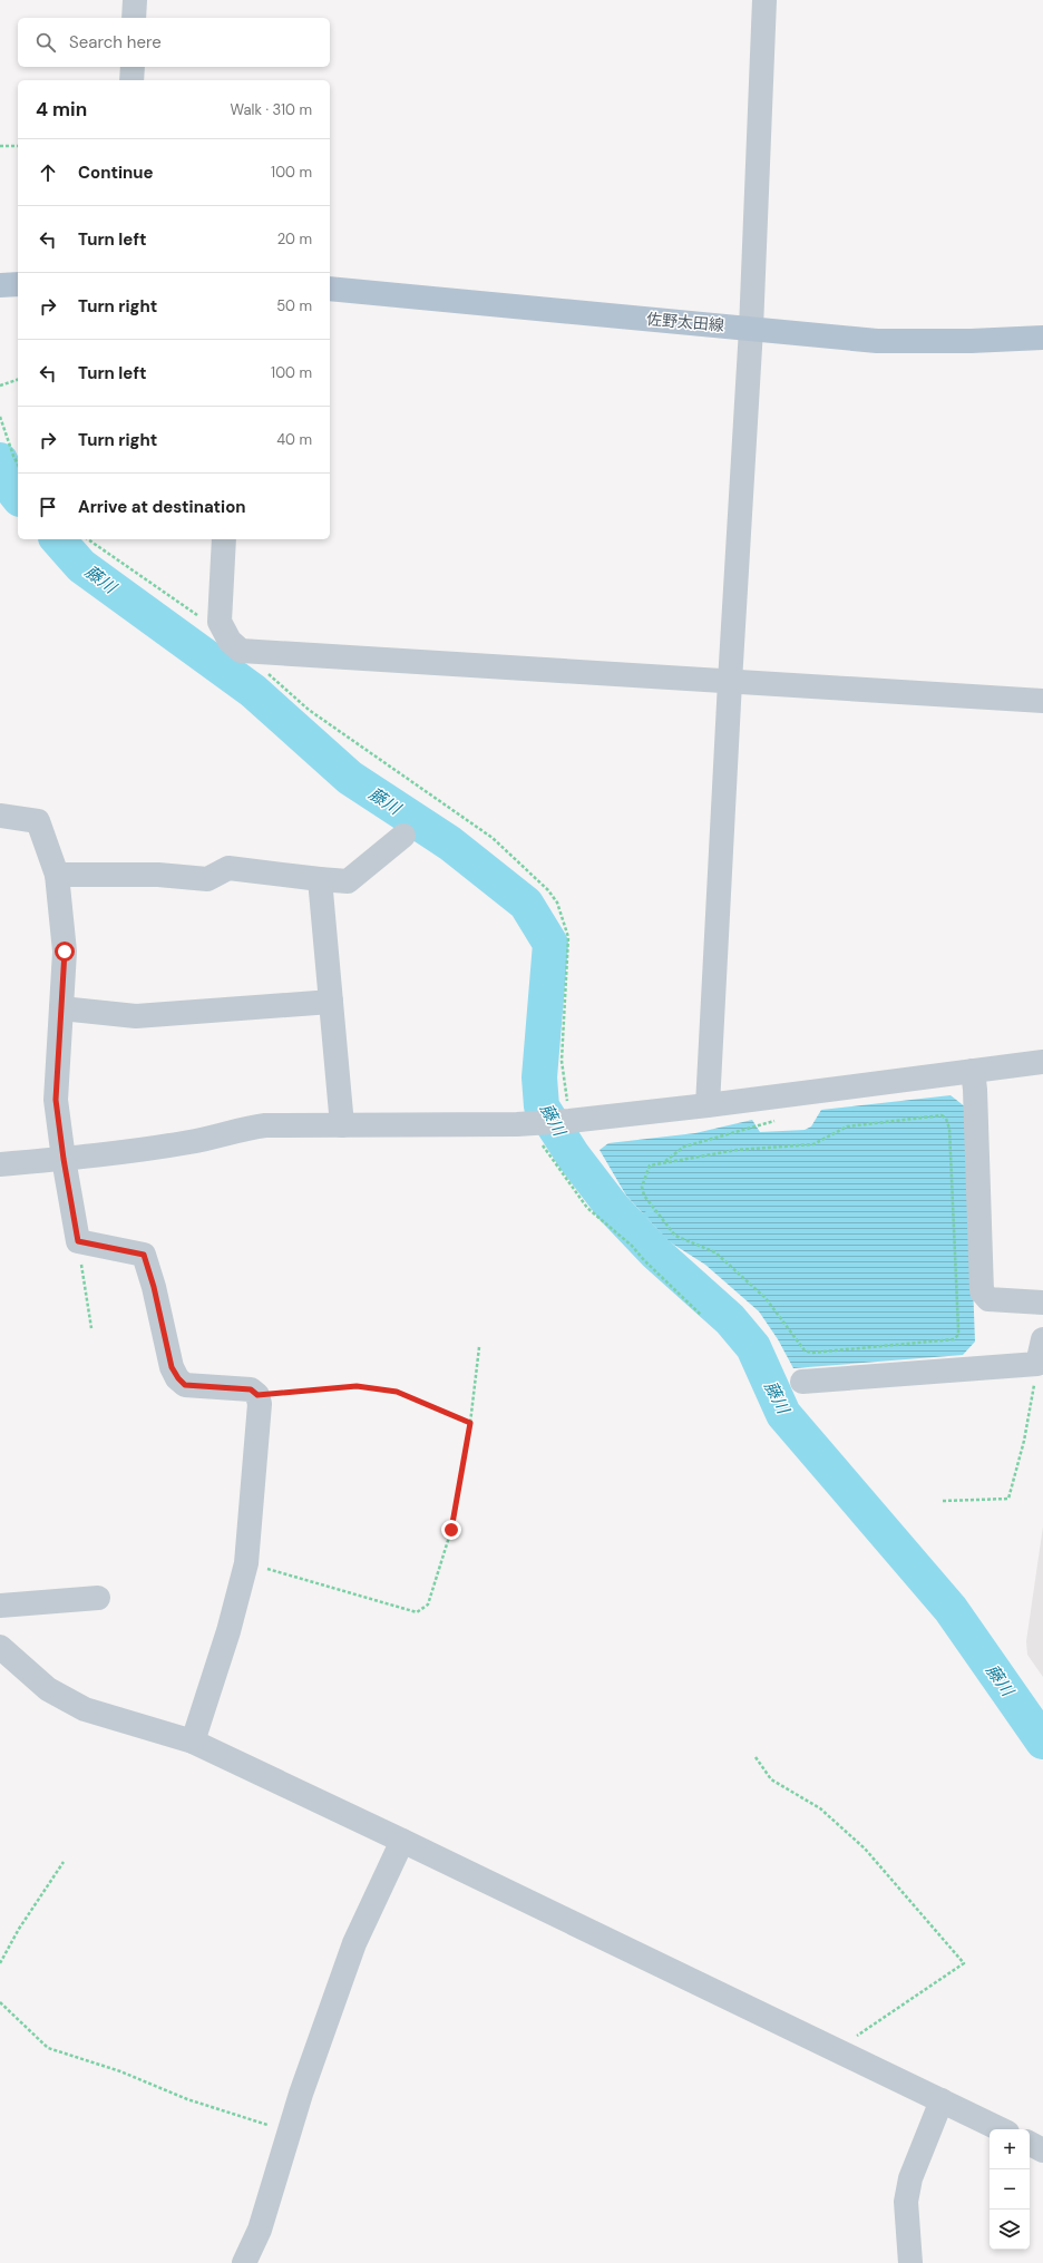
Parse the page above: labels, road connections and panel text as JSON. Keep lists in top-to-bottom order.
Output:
{
  "streets": {
    "main road": ["佐野太田線"]
  },
  "water": ["藤川"],
  "page": {
    "search": "Search here",
    "heading": ["4 min", "Walk · 310 m"],
    "list": [
      ["Continue", "100 m"],
      ["Turn left", "20 m"],
      ["Turn right", "50 m"],
      ["Turn left", "100 m"],
      ["Turn right", "40 m"],
      "Arrive at destination"
    ],
    "map_buttons": ["+", "−"]
  }
}
